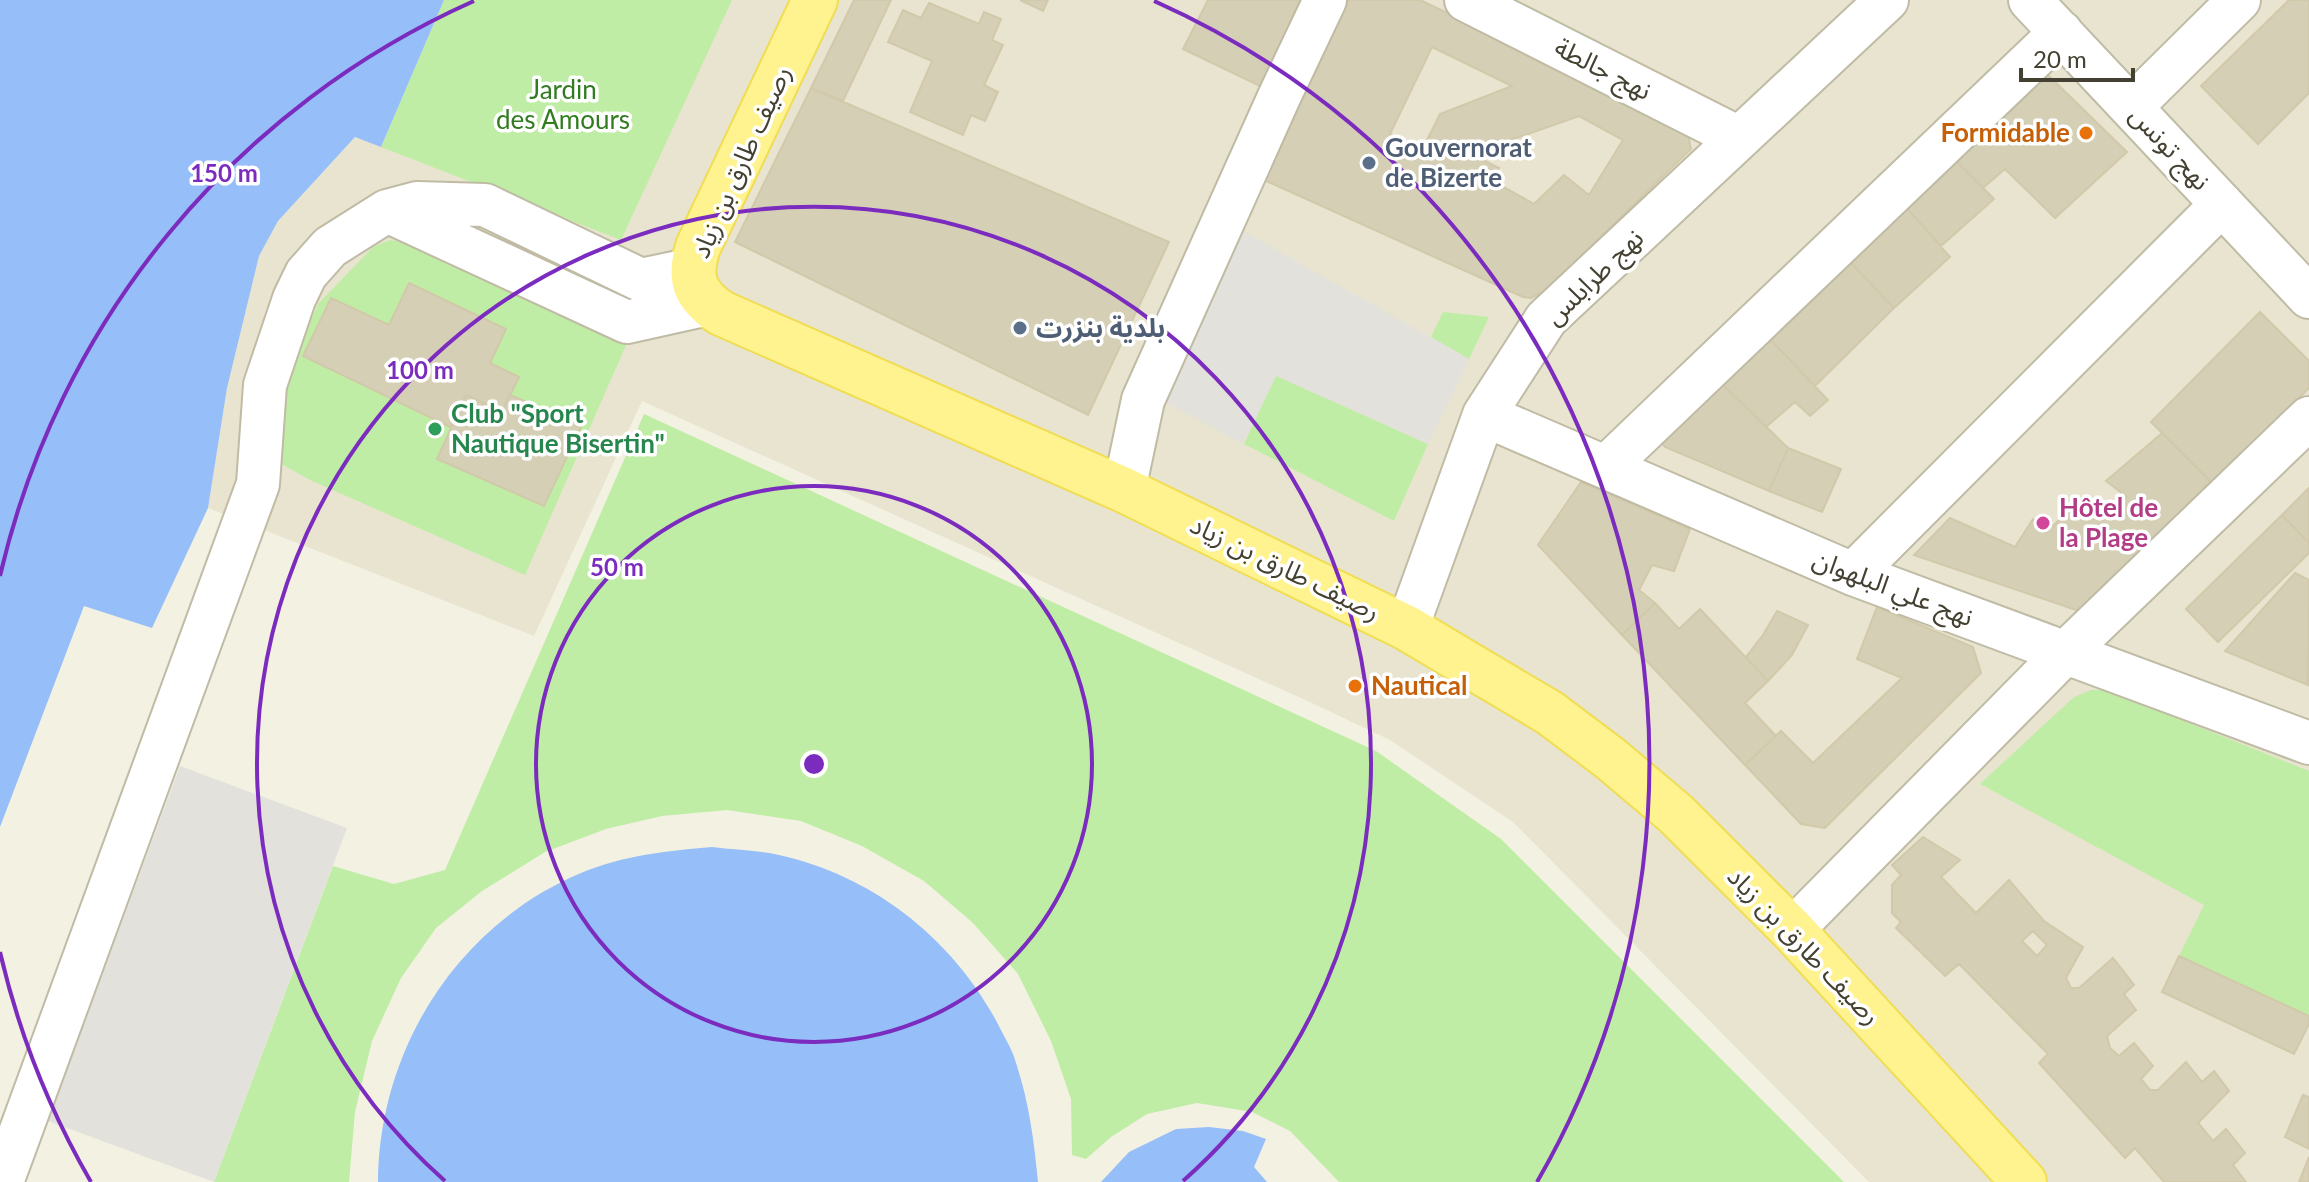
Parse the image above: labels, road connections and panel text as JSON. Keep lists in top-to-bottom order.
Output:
{
  "streets": {
    "main road": ["رصيف طارق بن زياد"],
    "street": [
      "نهج جالطة",
      "نهج تونس",
      "نهج طرابلس",
      "نهج علي البلهوان"
    ]
  },
  "crossings": [
    ["نهج جالطة", "نهج طرابلس"],
    ["رصيف طارق بن زياد", "نهج طرابلس"],
    ["نهج طرابلس", "نهج علي البلهوان"]
  ],
  "parks": ["Jardin des Amours"],
  "places": [
    "Formidable",
    "Gouvernorat de Bizerte",
    "بلدية بنزرت",
    "Club \"Sport Nautique Bisertin\"",
    "Hôtel de la Plage",
    "Nautical"
  ],
  "scale_bar": "20 m",
  "rings": ["150 m", "100 m", "50 m"]
}
